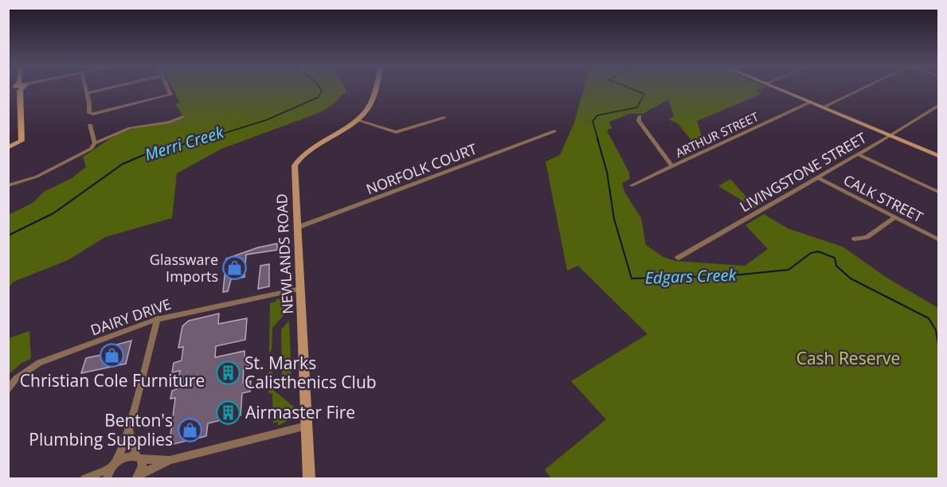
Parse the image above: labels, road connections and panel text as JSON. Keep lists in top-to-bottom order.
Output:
{
  "streets": {
    "street": [
      "ARTHUR STREET",
      "NORFOLK COURT",
      "LIVINGSTONE STREET",
      "CALK STREET",
      "NEWLANDS ROAD",
      "DAIRY DRIVE"
    ]
  },
  "crossings": [
    ["NORFOLK COURT", "NEWLANDS ROAD"],
    ["LIVINGSTONE STREET", "CALK STREET"],
    ["NEWLANDS ROAD", "DAIRY DRIVE"]
  ],
  "water": ["Merri Creek", "Edgars Creek"],
  "parks": ["Cash Reserve"],
  "places": {
    "shop": ["Glassware Imports", "Christian Cole Furniture", "Benton's Plumbing Supplies"],
    "building": ["St. Marks Calisthenics Club", "Airmaster Fire"]
  }
}
